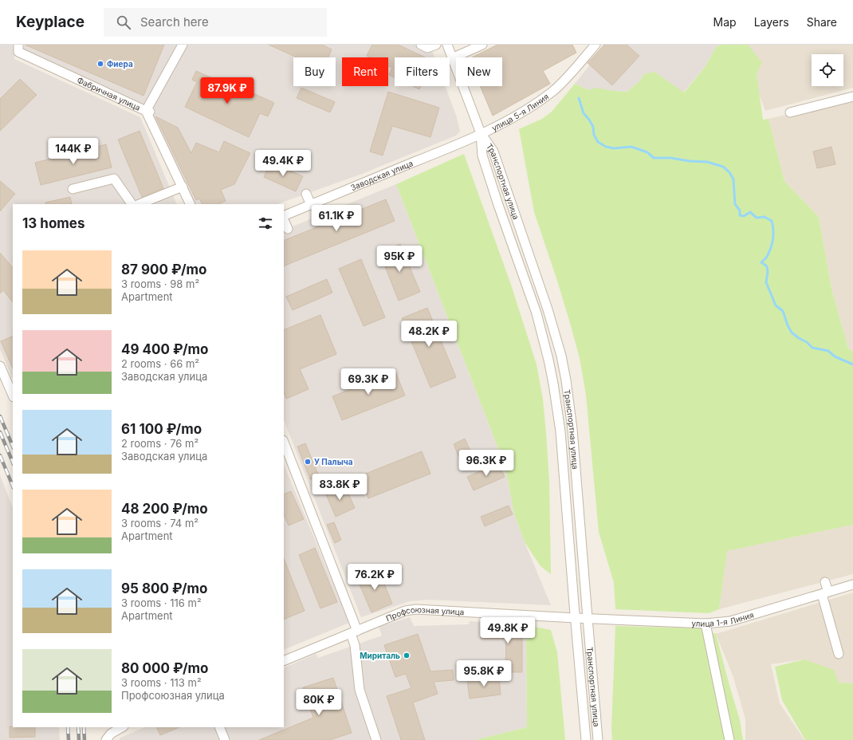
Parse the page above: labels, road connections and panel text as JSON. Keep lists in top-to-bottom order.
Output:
{
  "streets": {
    "street": [
      "Фабричная улица",
      "улица 5-я Линия",
      "Заводская улица",
      "Транспортная улица",
      "Профсоюзная улица",
      "улица 1-я Линия"
    ]
  },
  "crossings": [
    ["улица 5-я Линия", "Заводская улица"],
    ["улица 5-я Линия", "Транспортная улица"],
    ["Заводская улица", "Транспортная улица"],
    ["Транспортная улица", "Профсоюзная улица"],
    ["Транспортная улица", "улица 1-я Линия"],
    ["Профсоюзная улица", "улица 1-я Линия"]
  ],
  "places": ["Фиера", "У Палыча", "Мириталь"],
  "page": {
    "header": "Keyplace",
    "search": "Search here",
    "nav": ["Map", "Layers", "Share"],
    "chip": [
      "Buy",
      "Rent",
      "Filters",
      "New"
    ],
    "price": [
      "87.9K ₽",
      "144K ₽",
      "49.4K ₽",
      "61.1K ₽",
      "95K ₽",
      "48.2K ₽",
      "69.3K ₽",
      "96.3K ₽",
      "83.8K ₽",
      "76.2K ₽",
      "49.8K ₽",
      "95.8K ₽",
      "80K ₽"
    ],
    "heading": "13 homes",
    "list": [
      {
        "name": "87 900 ₽/mo",
        "note": "3 rooms · 98 m² · Apartment"
      },
      {
        "name": "49 400 ₽/mo",
        "note": "2 rooms · 66 m² · Заводская улица"
      },
      {
        "name": "61 100 ₽/mo",
        "note": "2 rooms · 76 m² · Заводская улица"
      },
      {
        "name": "48 200 ₽/mo",
        "note": "3 rooms · 74 m² · Apartment"
      },
      {
        "name": "95 800 ₽/mo",
        "note": "3 rooms · 116 m² · Apartment"
      },
      {
        "name": "80 000 ₽/mo",
        "note": "3 rooms · 113 m² · Профсоюзная улица"
      }
    ]
  }
}
